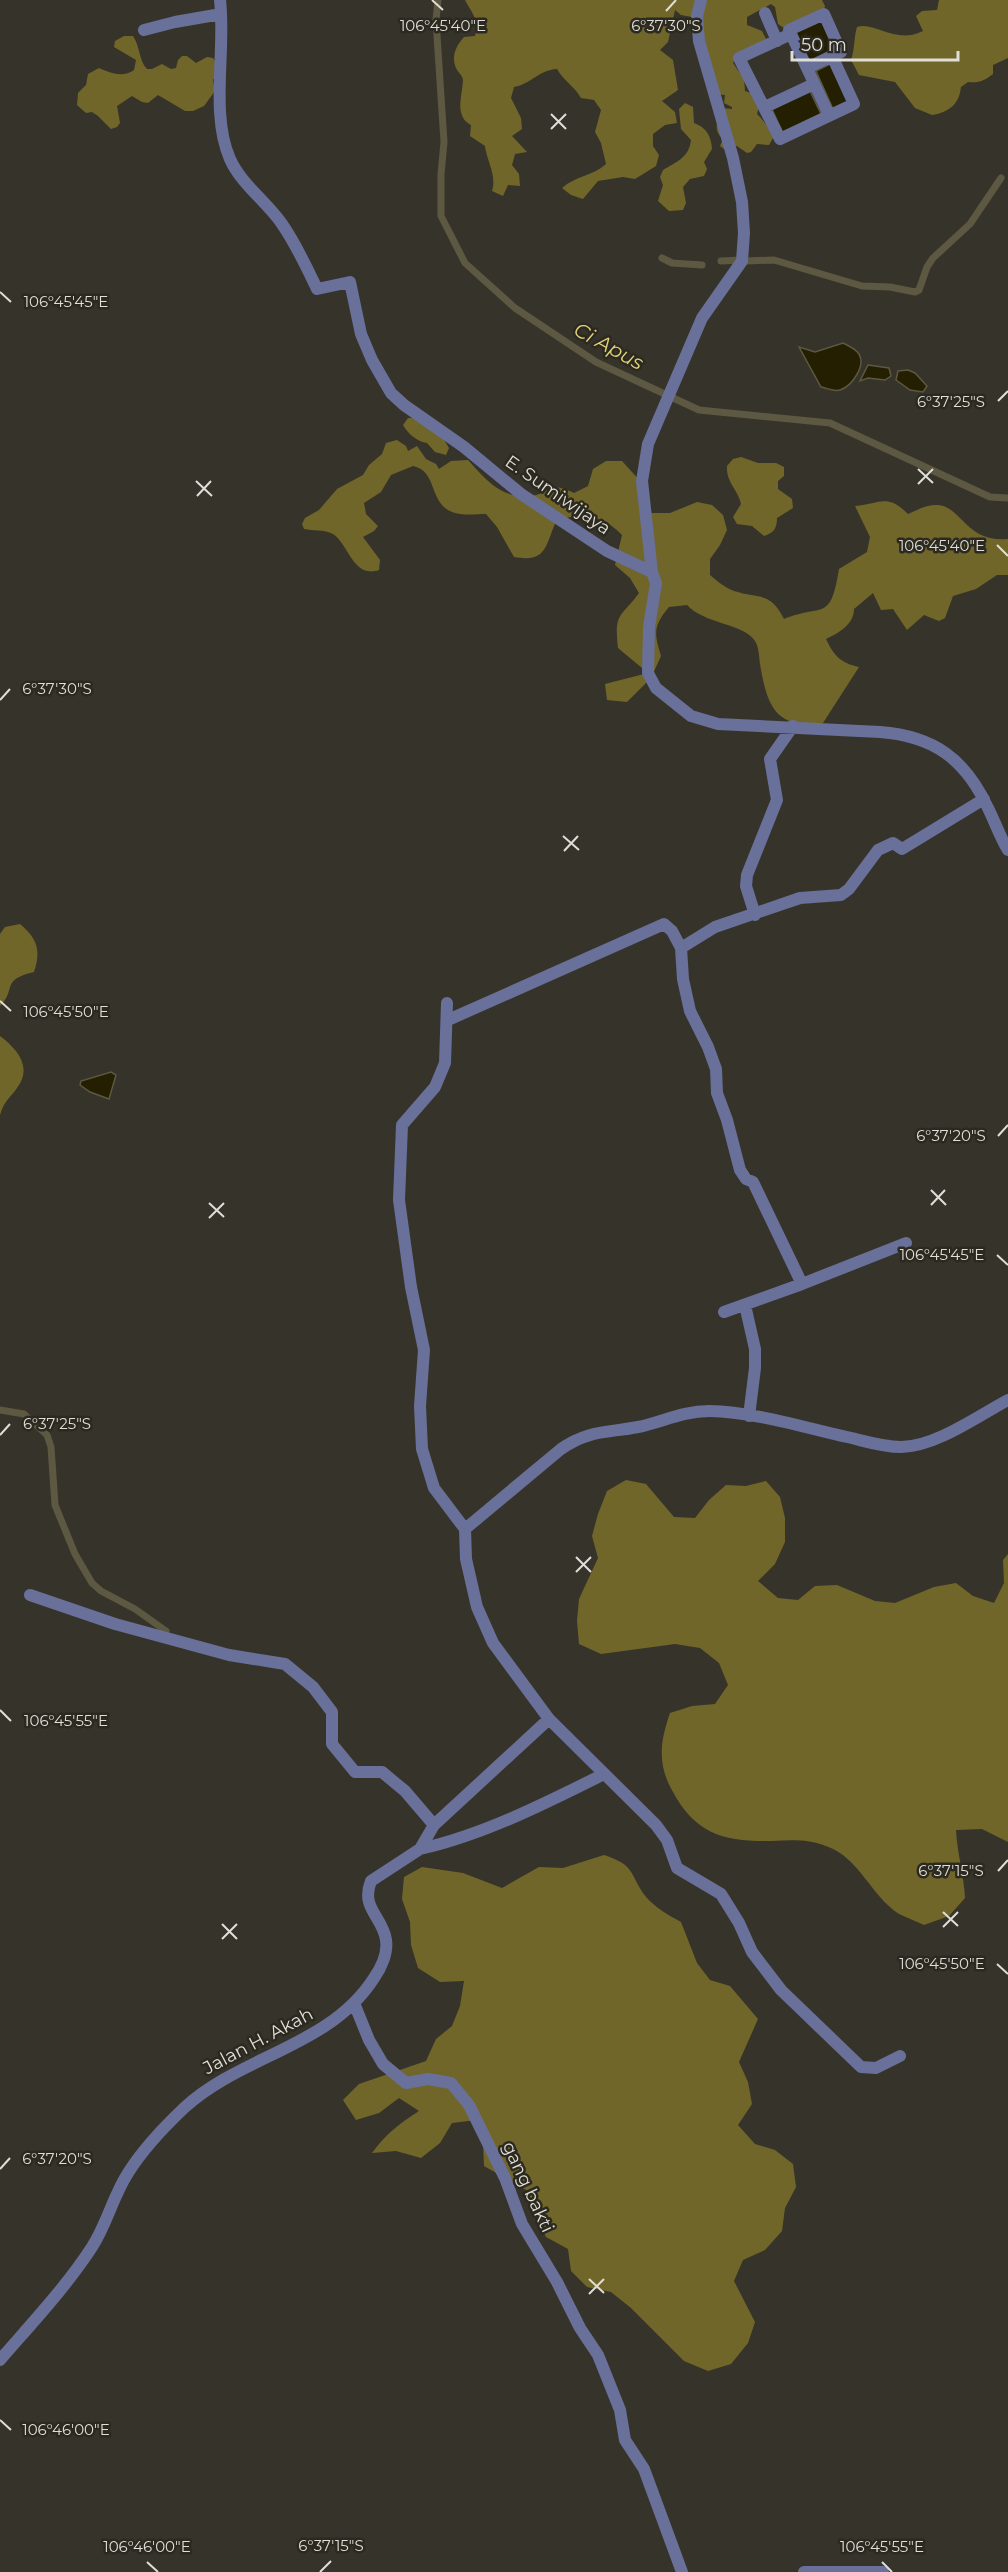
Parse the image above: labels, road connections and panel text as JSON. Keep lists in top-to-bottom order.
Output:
{
  "streets": {
    "street": ["E. Sumiwijaya", "Jalan H. Akah", "gang bakti"]
  },
  "crossings": [
    ["Jalan H. Akah", "gang bakti"]
  ],
  "water": ["Ci Apus"],
  "scale_bar": "50 m",
  "coordinates": [
    "106°45'40\"E",
    "6°37'30\"S",
    "106°45'45\"E",
    "6°37'25\"S",
    "106°45'50\"E",
    "6°37'20\"S",
    "106°45'55\"E",
    "6°37'15\"S",
    "106°46'00\"E"
  ]
}
